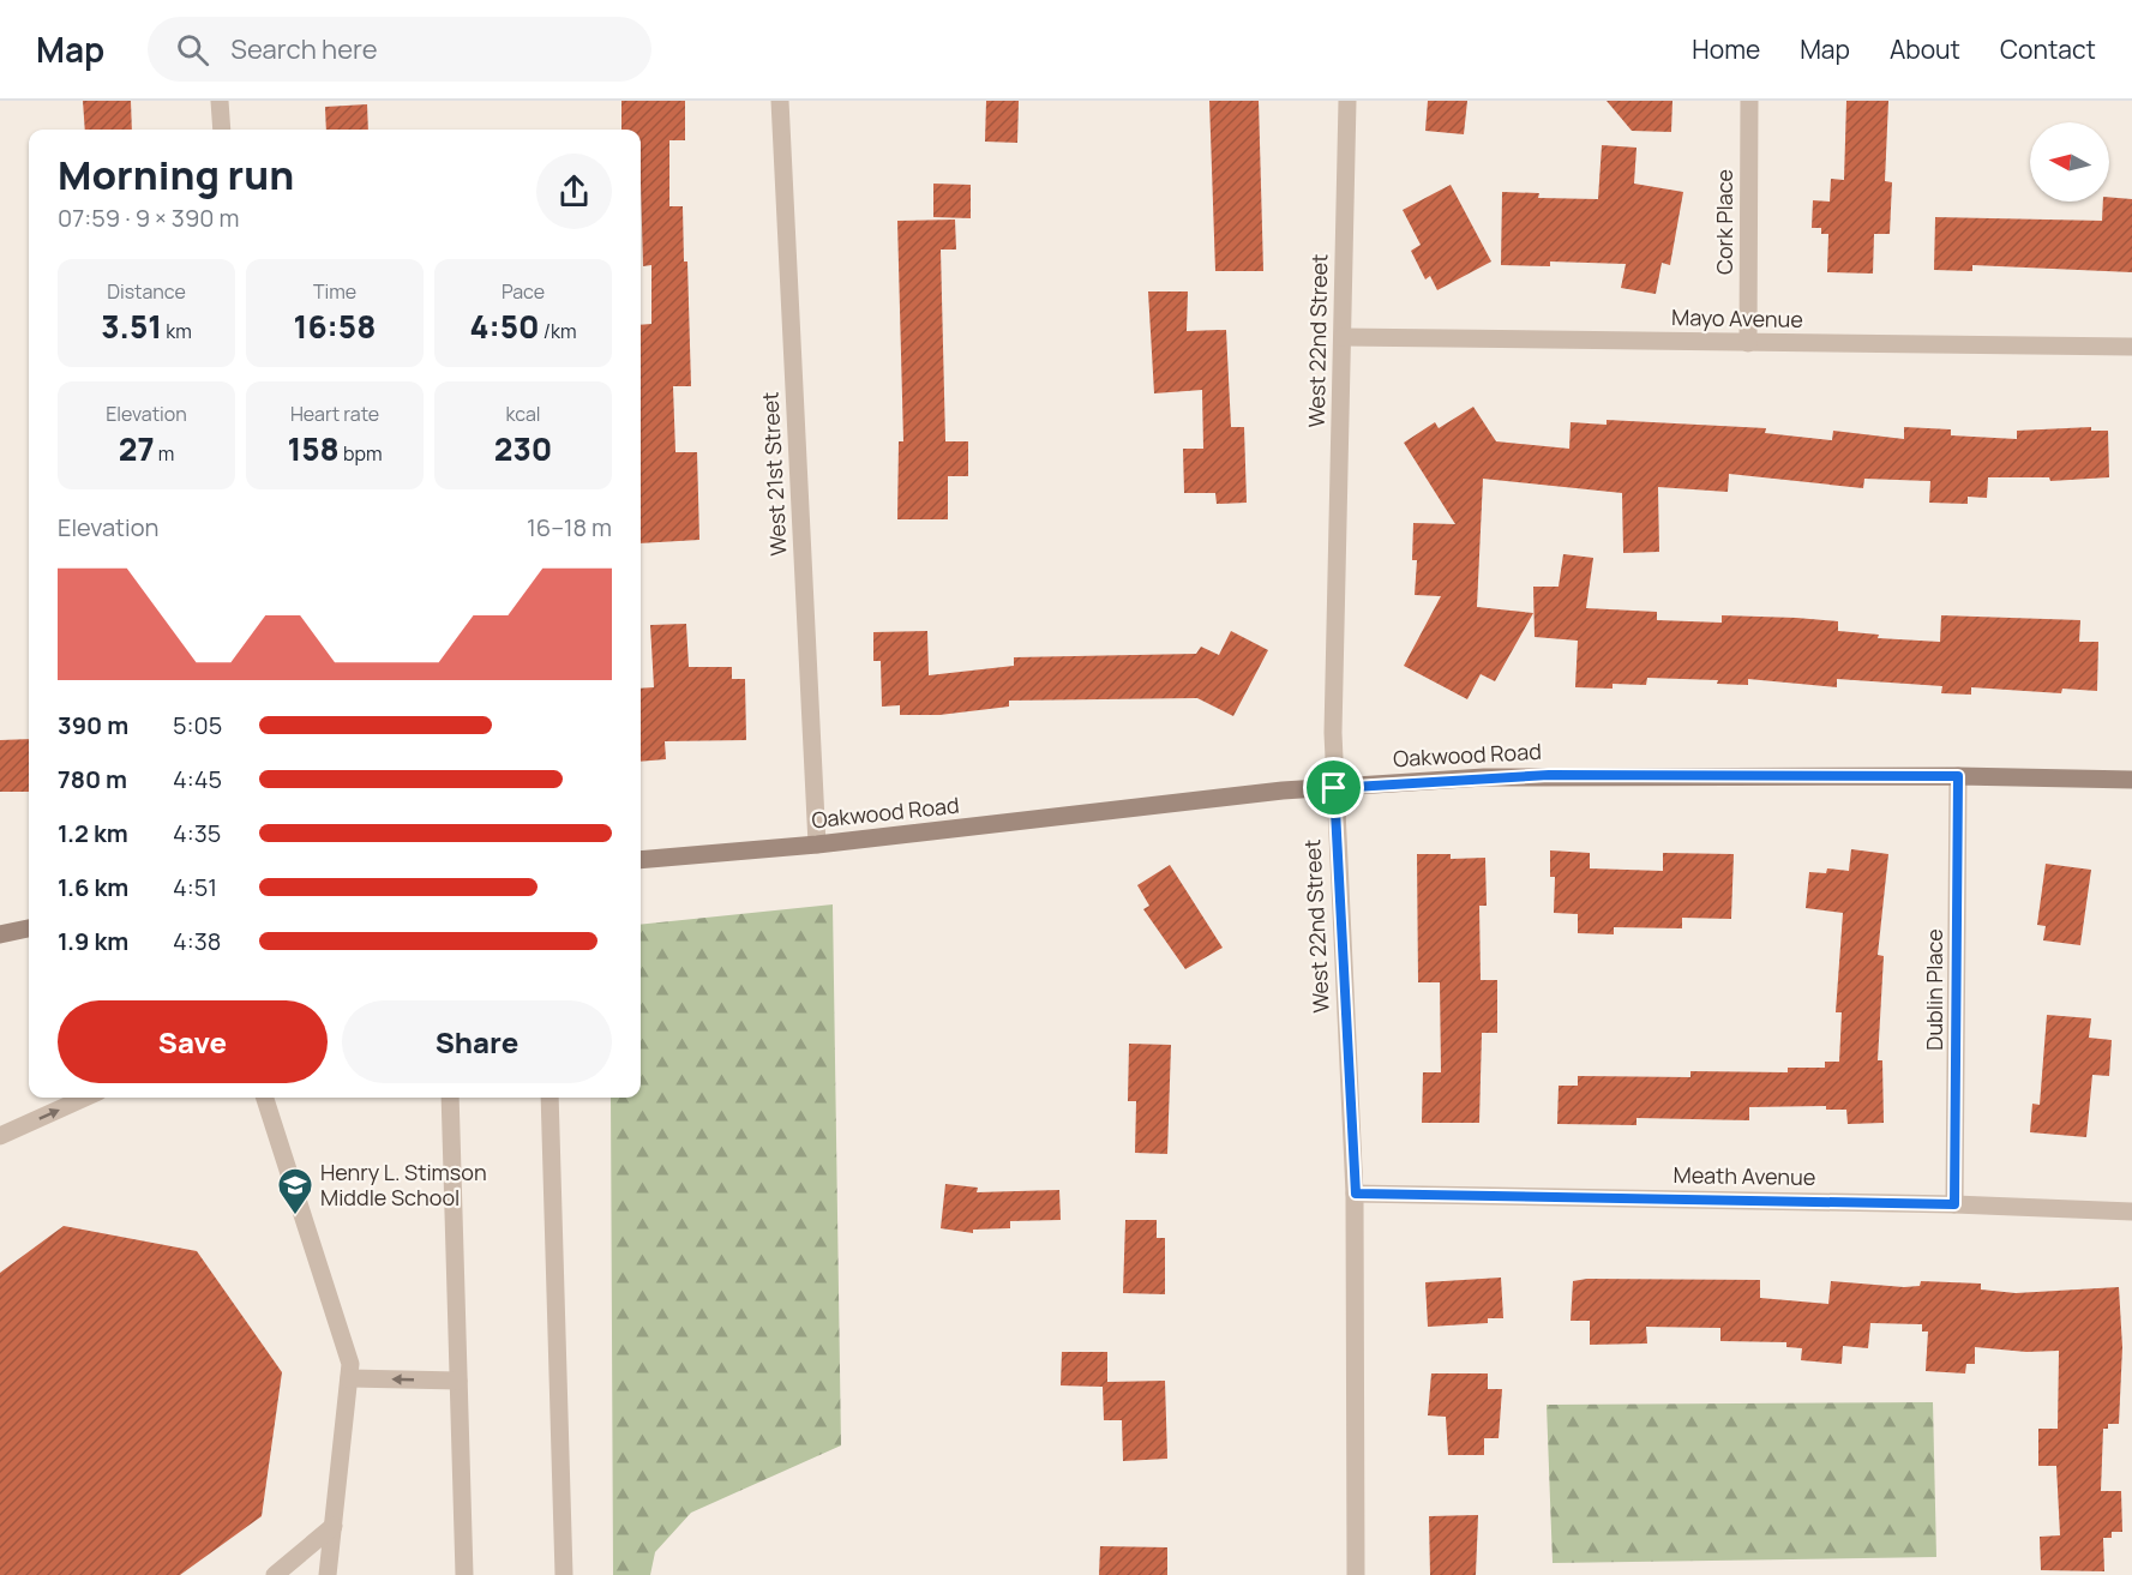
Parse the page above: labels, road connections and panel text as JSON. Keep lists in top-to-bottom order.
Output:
{
  "streets": {
    "main road": ["Oakwood Road"],
    "street": [
      "Cork Place",
      "Mayo Avenue",
      "West 22nd Street",
      "West 21st Street",
      "Dublin Place",
      "Meath Avenue"
    ]
  },
  "crossings": [
    ["Cork Place", "Mayo Avenue"],
    ["Mayo Avenue", "West 22nd Street"],
    ["West 22nd Street", "Oakwood Road"],
    ["West 22nd Street", "Meath Avenue"],
    ["West 21st Street", "Oakwood Road"],
    ["Oakwood Road", "Dublin Place"],
    ["Dublin Place", "Meath Avenue"]
  ],
  "places": {
    "school or university": ["Henry L. Stimson Middle School"]
  },
  "north": "left",
  "page": {
    "header": "Map",
    "search": "Search here",
    "nav": [
      "Home",
      "Map",
      "About",
      "Contact"
    ],
    "heading": ["Morning run", "07:59 · 9 × 390 m"],
    "stats": [
      ["Distance", "3.51 km"],
      ["Time", "16:58"],
      ["Pace", "4:50 /km"],
      ["Elevation", "27 m"],
      ["Heart rate", "158 bpm"],
      ["kcal", "230"]
    ],
    "chart": ["Elevation", "16–18 m"],
    "list": [
      {
        "name": "390 m",
        "note": "5:05"
      },
      {
        "name": "780 m",
        "note": "4:45"
      },
      {
        "name": "1.2 km",
        "note": "4:35"
      },
      {
        "name": "1.6 km",
        "note": "4:51"
      },
      {
        "name": "1.9 km",
        "note": "4:38"
      }
    ],
    "buttons": ["Save", "Share"]
  }
}
